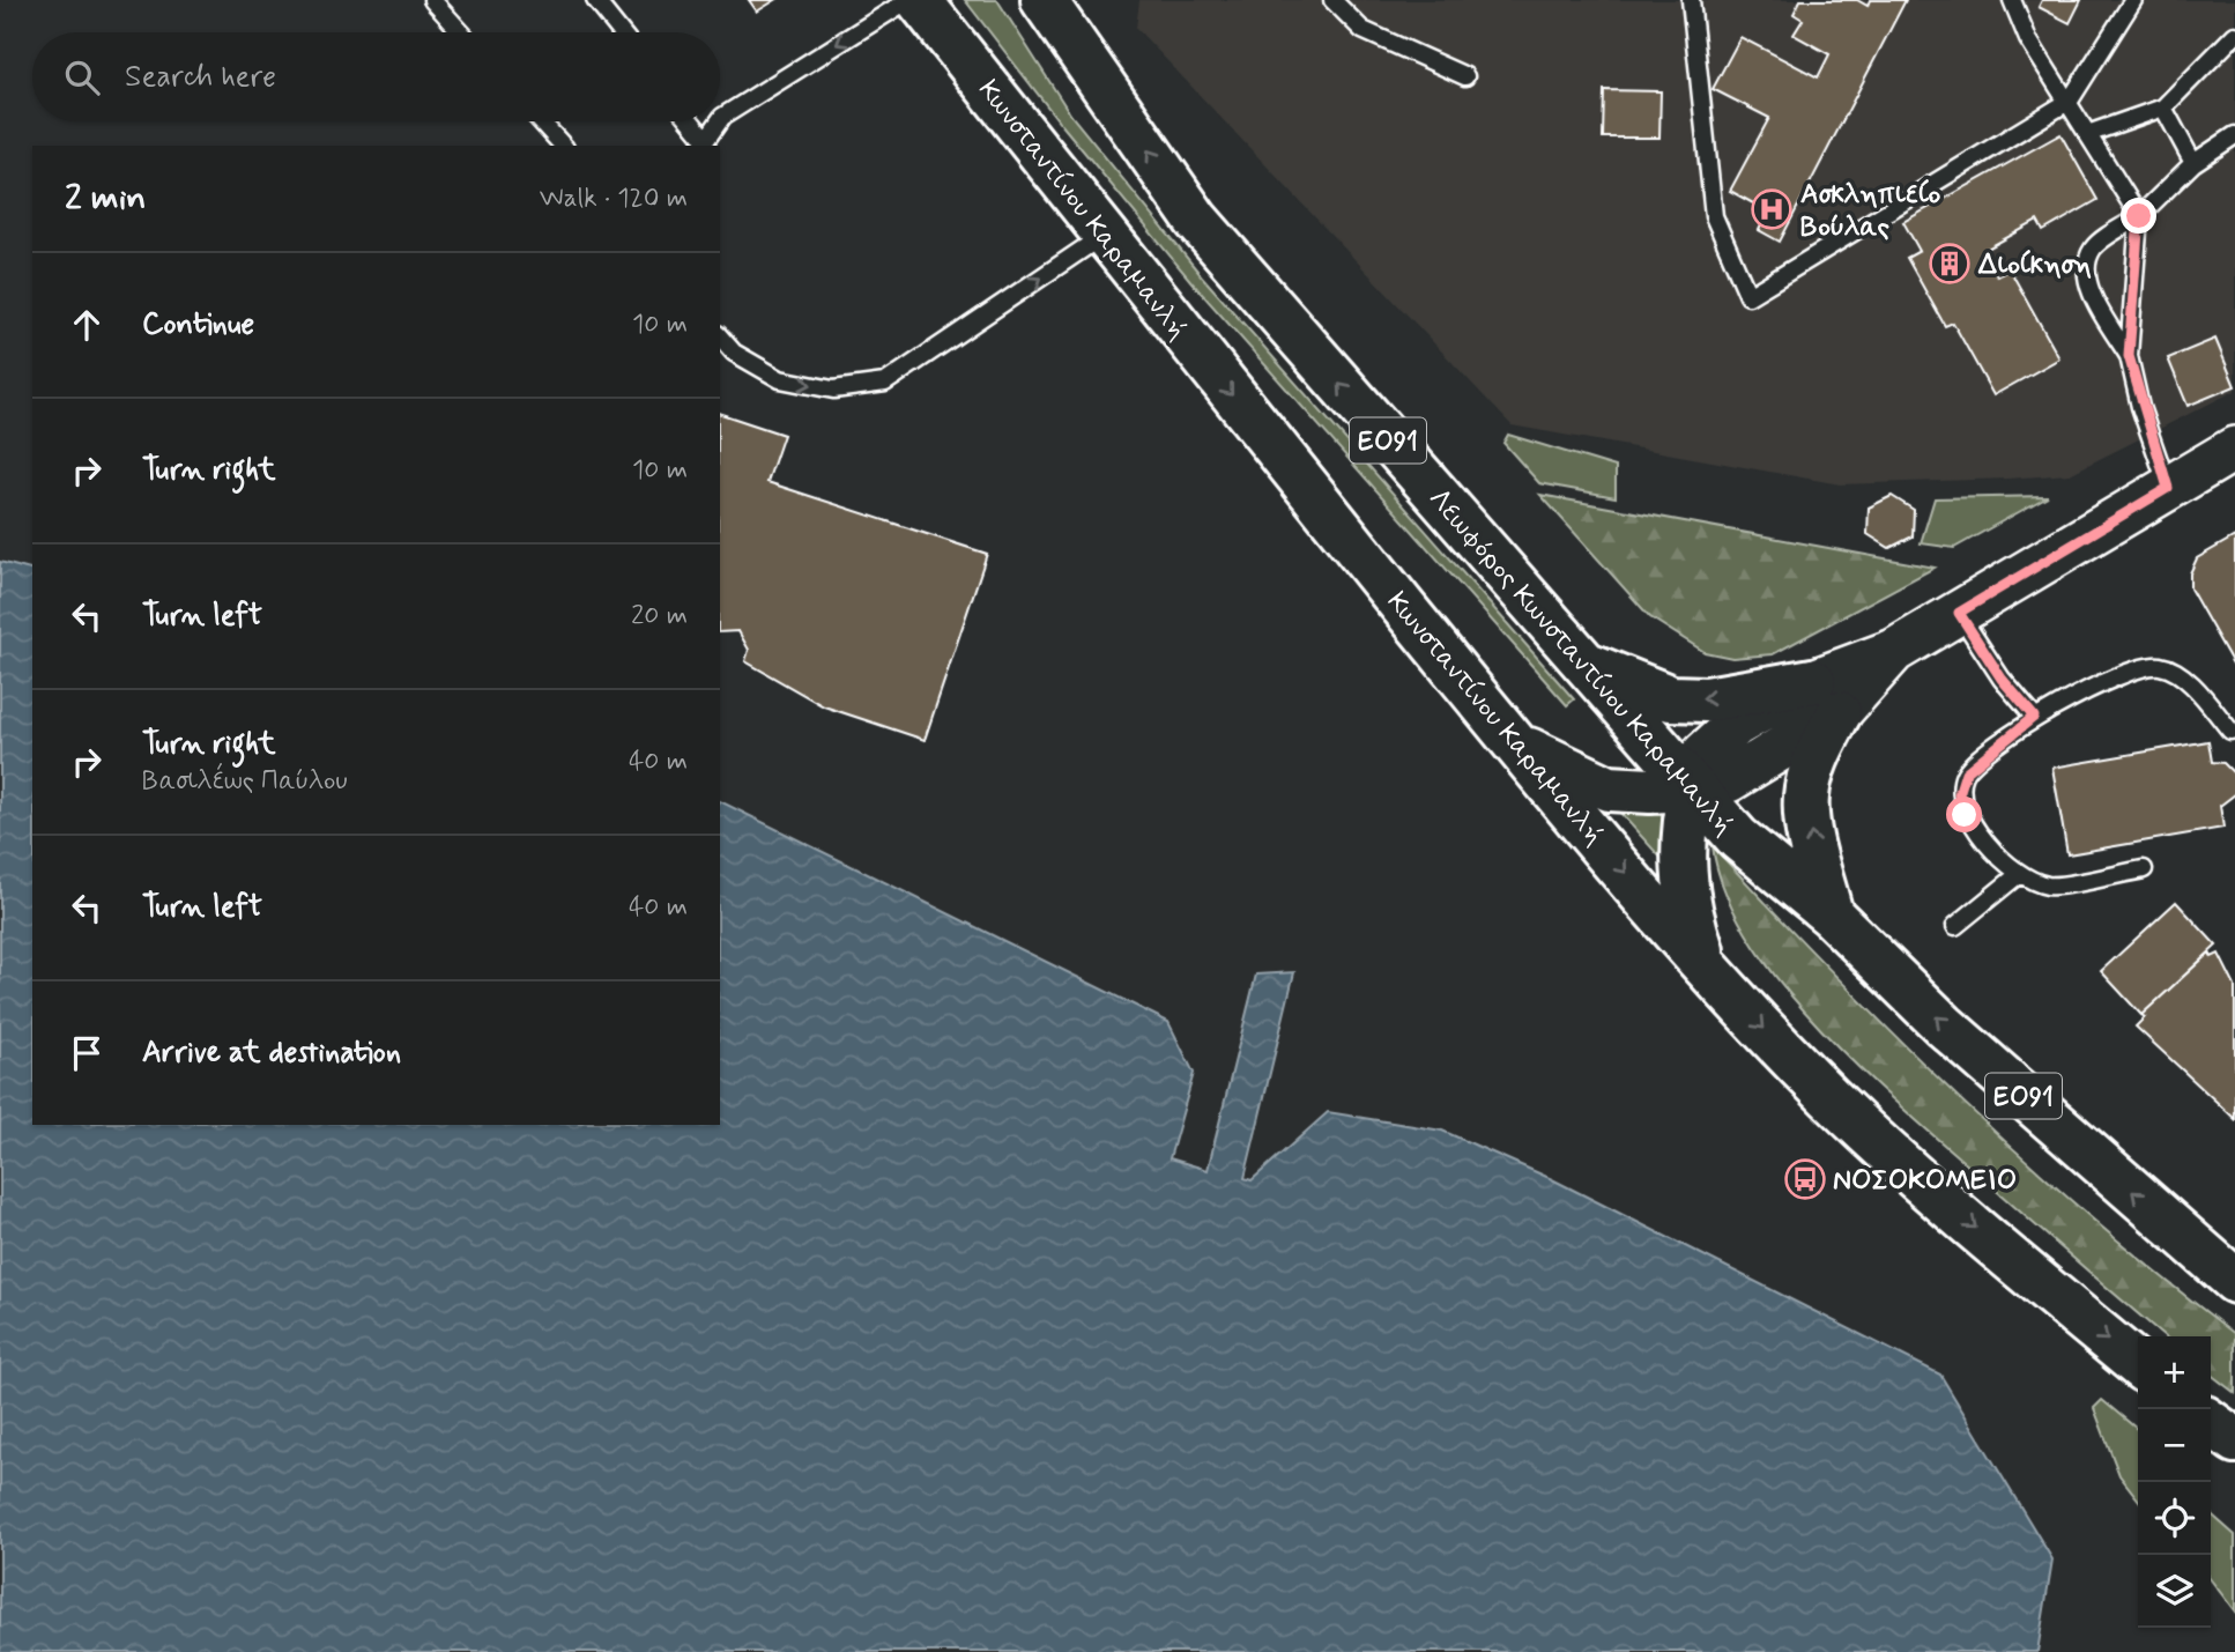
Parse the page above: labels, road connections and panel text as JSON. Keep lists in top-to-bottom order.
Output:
{
  "streets": {
    "highway": ["Κωνσταντίνου Καραμανλή", "ΕΟ91", "Λεωφόρος Κωνσταντίνου Καραμανλή"]
  },
  "crossings": [
    ["ΕΟ91", "Λεωφόρος Κωνσταντίνου Καραμανλή"]
  ],
  "one_way": ["Λεωφόρος Κωνσταντίνου Καραμανλή"],
  "places": {
    "hospital": ["Ασκληπιείο Βούλας"],
    "building": ["Διοίκηση"],
    "bus stop": ["ΝΟΣΟΚΟΜΕΙΟ"]
  },
  "page": {
    "search": "Search here",
    "heading": ["2 min", "Walk · 120 m"],
    "list": [
      ["Continue", "10 m"],
      ["Turn right", "10 m"],
      ["Turn left", "20 m"],
      ["Turn right", "Βασιλέως Παύλου", "40 m"],
      ["Turn left", "40 m"],
      "Arrive at destination"
    ],
    "map_buttons": ["+", "−"]
  }
}
